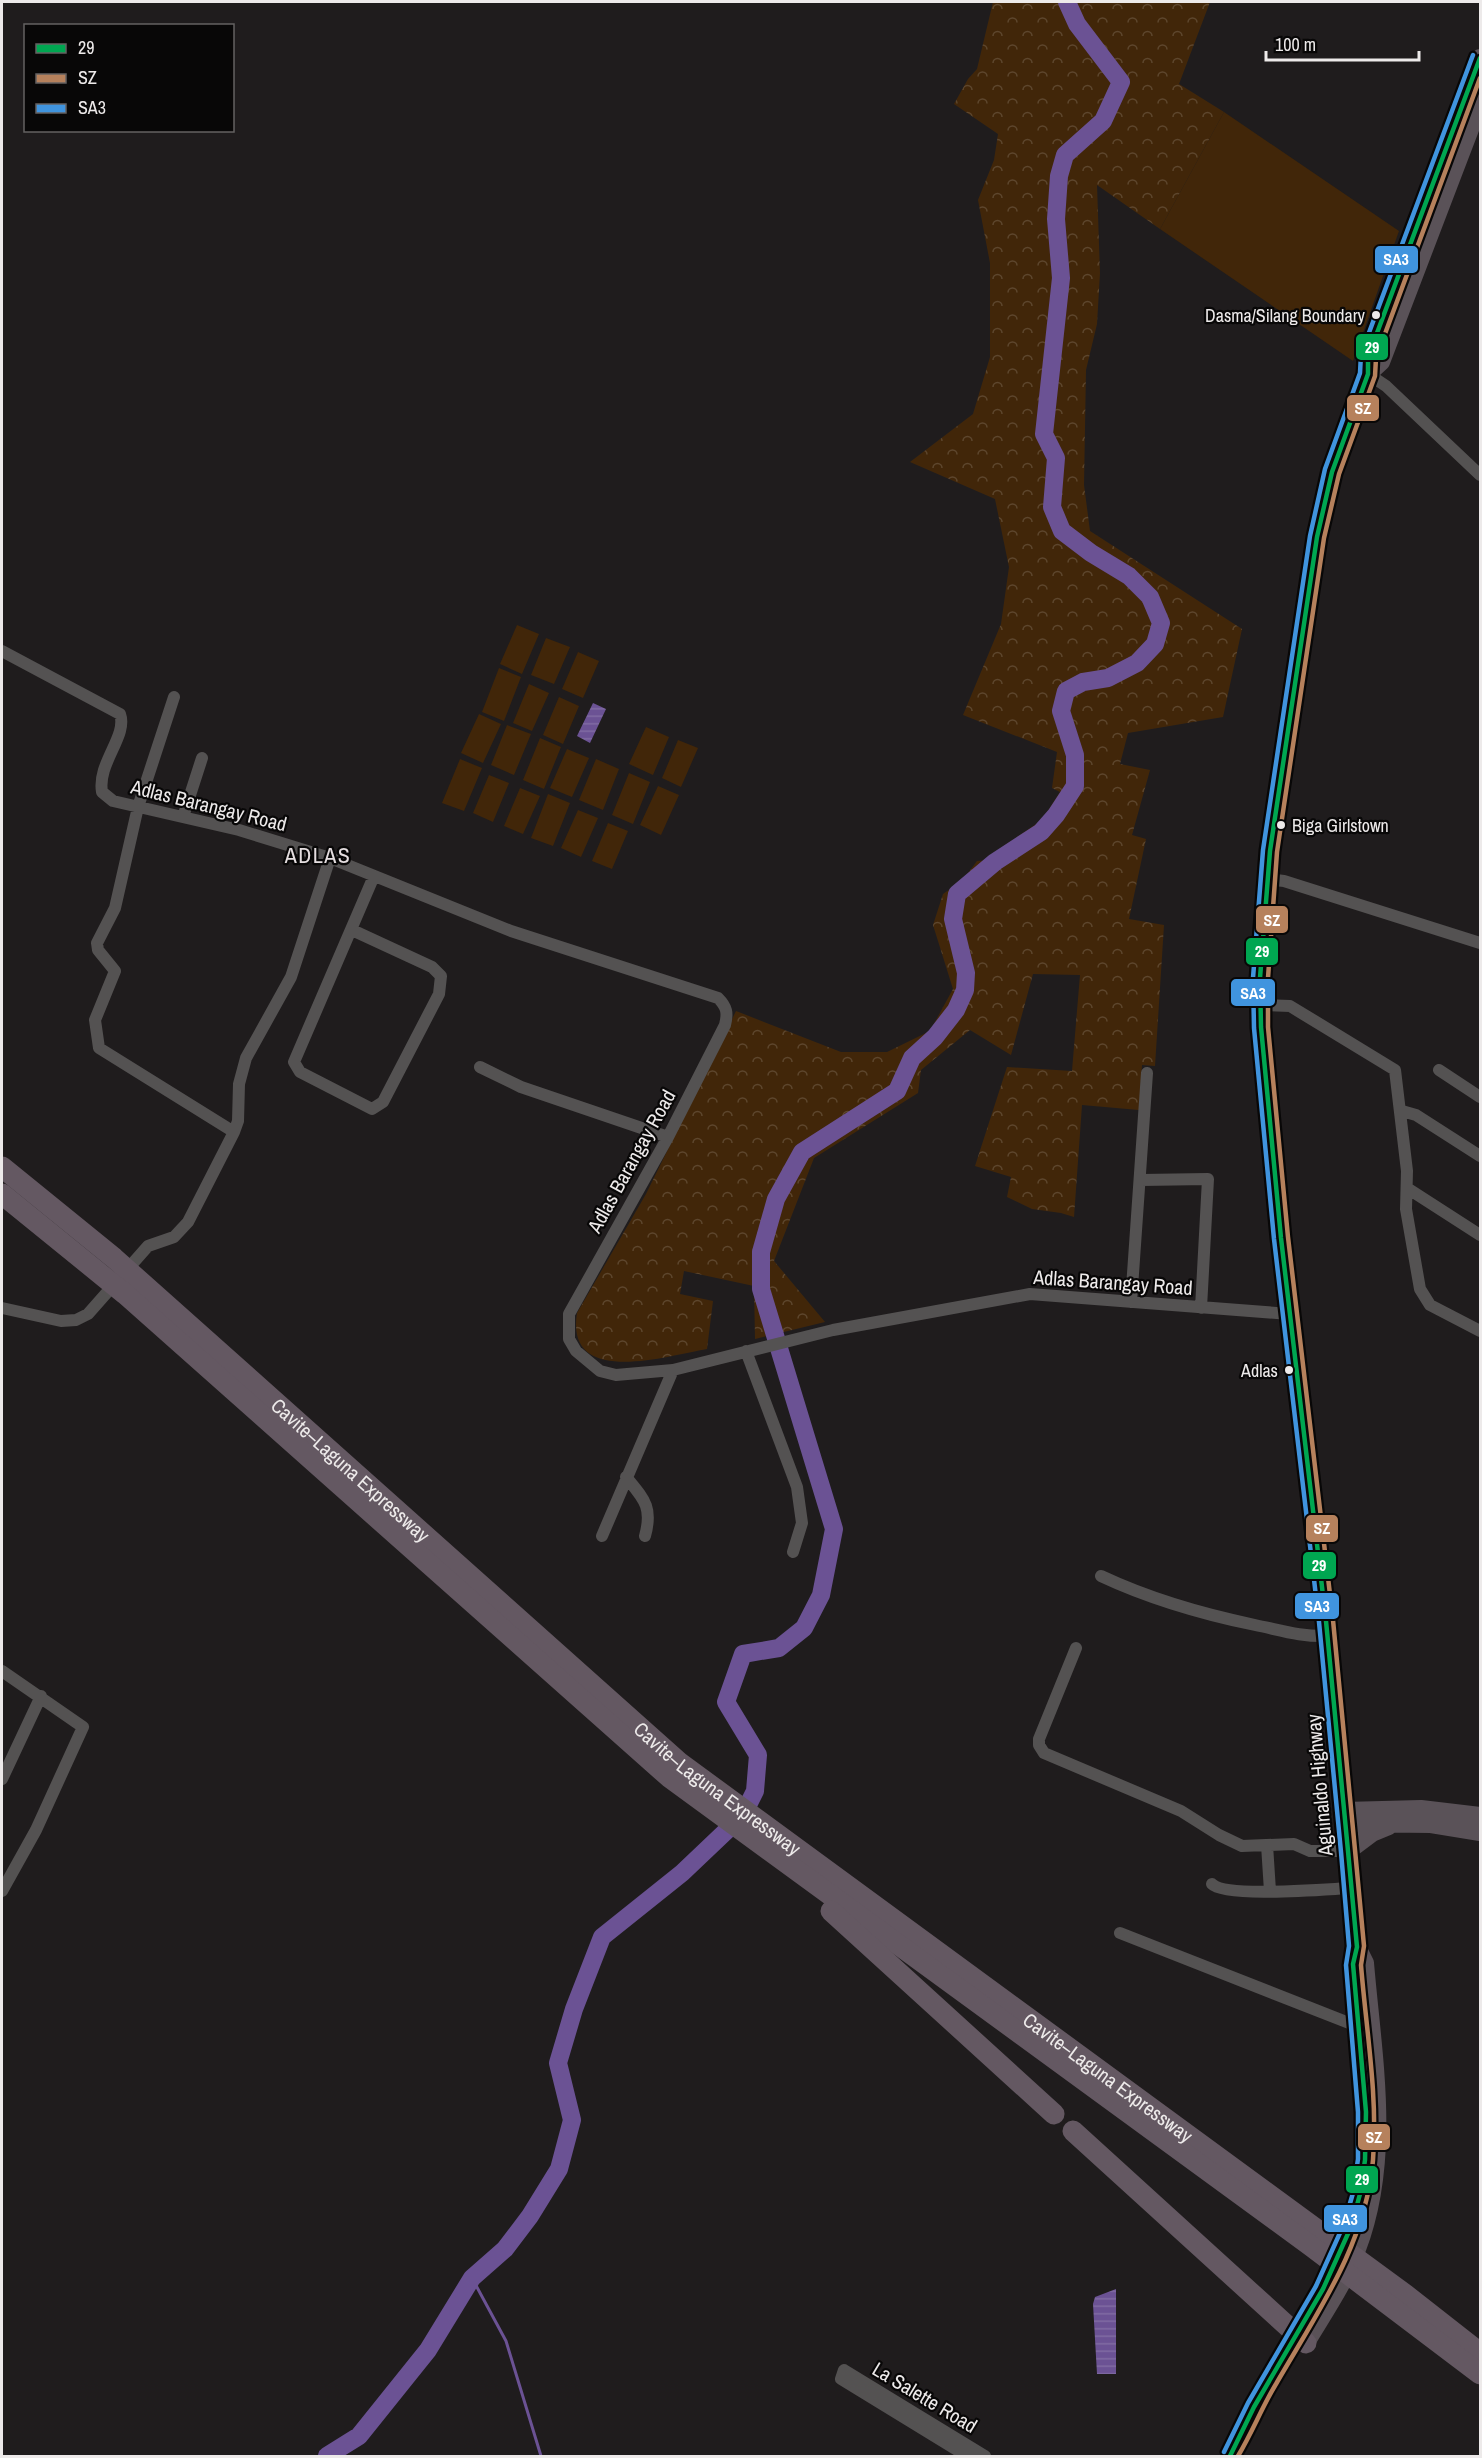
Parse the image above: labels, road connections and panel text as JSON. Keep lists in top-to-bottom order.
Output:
{
  "streets": {
    "highway": ["Cavite–Laguna Expressway"],
    "main road": ["Aguinaldo Highway"],
    "street": ["Adlas Barangay Road", "La Salette Road"]
  },
  "crossings": [
    ["Adlas Barangay Road", "Aguinaldo Highway"]
  ],
  "districts": ["ADLAS"],
  "places": ["Dasma/Silang Boundary", "Biga Girlstown", "Adlas"],
  "lines": ["transit line SA3", "transit line 29", "transit line SZ"],
  "legend": ["29", "SZ", "SA3"],
  "scale_bar": "100 m"
}
